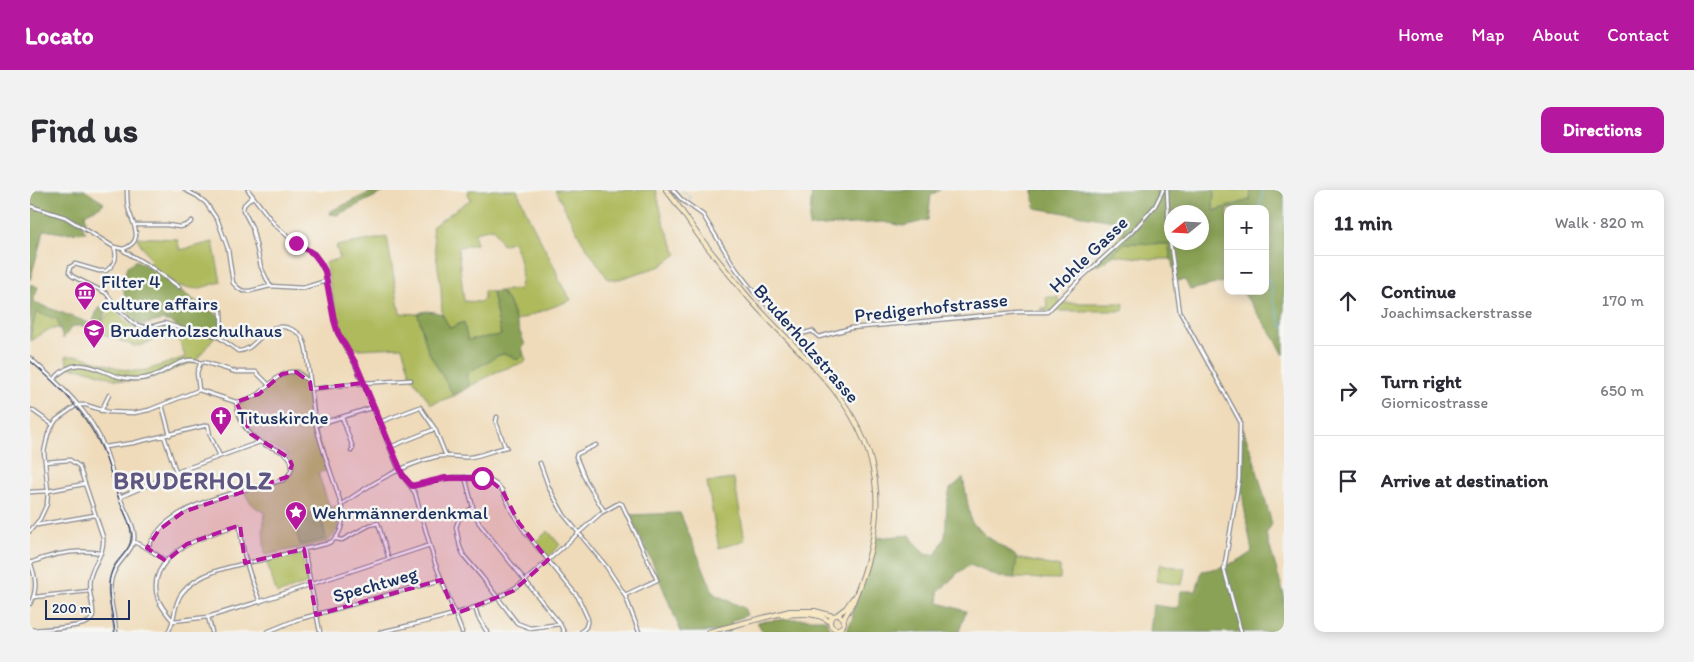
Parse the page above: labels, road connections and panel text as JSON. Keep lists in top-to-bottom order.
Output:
{
  "streets": {
    "main road": ["Bruderholzstrasse"],
    "street": ["Hohle Gasse", "Predigerhofstrasse", "Spechtweg"]
  },
  "crossings": [
    ["Hohle Gasse", "Predigerhofstrasse"]
  ],
  "districts": ["BRUDERHOLZ"],
  "places": {
    "museum": ["Filter 4 culture affairs"],
    "school or university": ["Bruderholzschulhaus"],
    "church": ["Tituskirche"],
    "place": ["Wehrmännerdenkmal"]
  },
  "scale_bar": "200 m",
  "north": "left",
  "page": {
    "header": "Locato",
    "nav": [
      "Home",
      "Map",
      "About",
      "Contact"
    ],
    "buttons": "Directions",
    "title": "Find us",
    "heading": ["11 min", "Walk · 820 m"],
    "map_buttons": ["+", "−"],
    "list": [
      ["Continue", "Joachimsackerstrasse", "170 m"],
      ["Turn right", "Giornicostrasse", "650 m"],
      "Arrive at destination"
    ],
    "scale": "200 m"
  }
}
